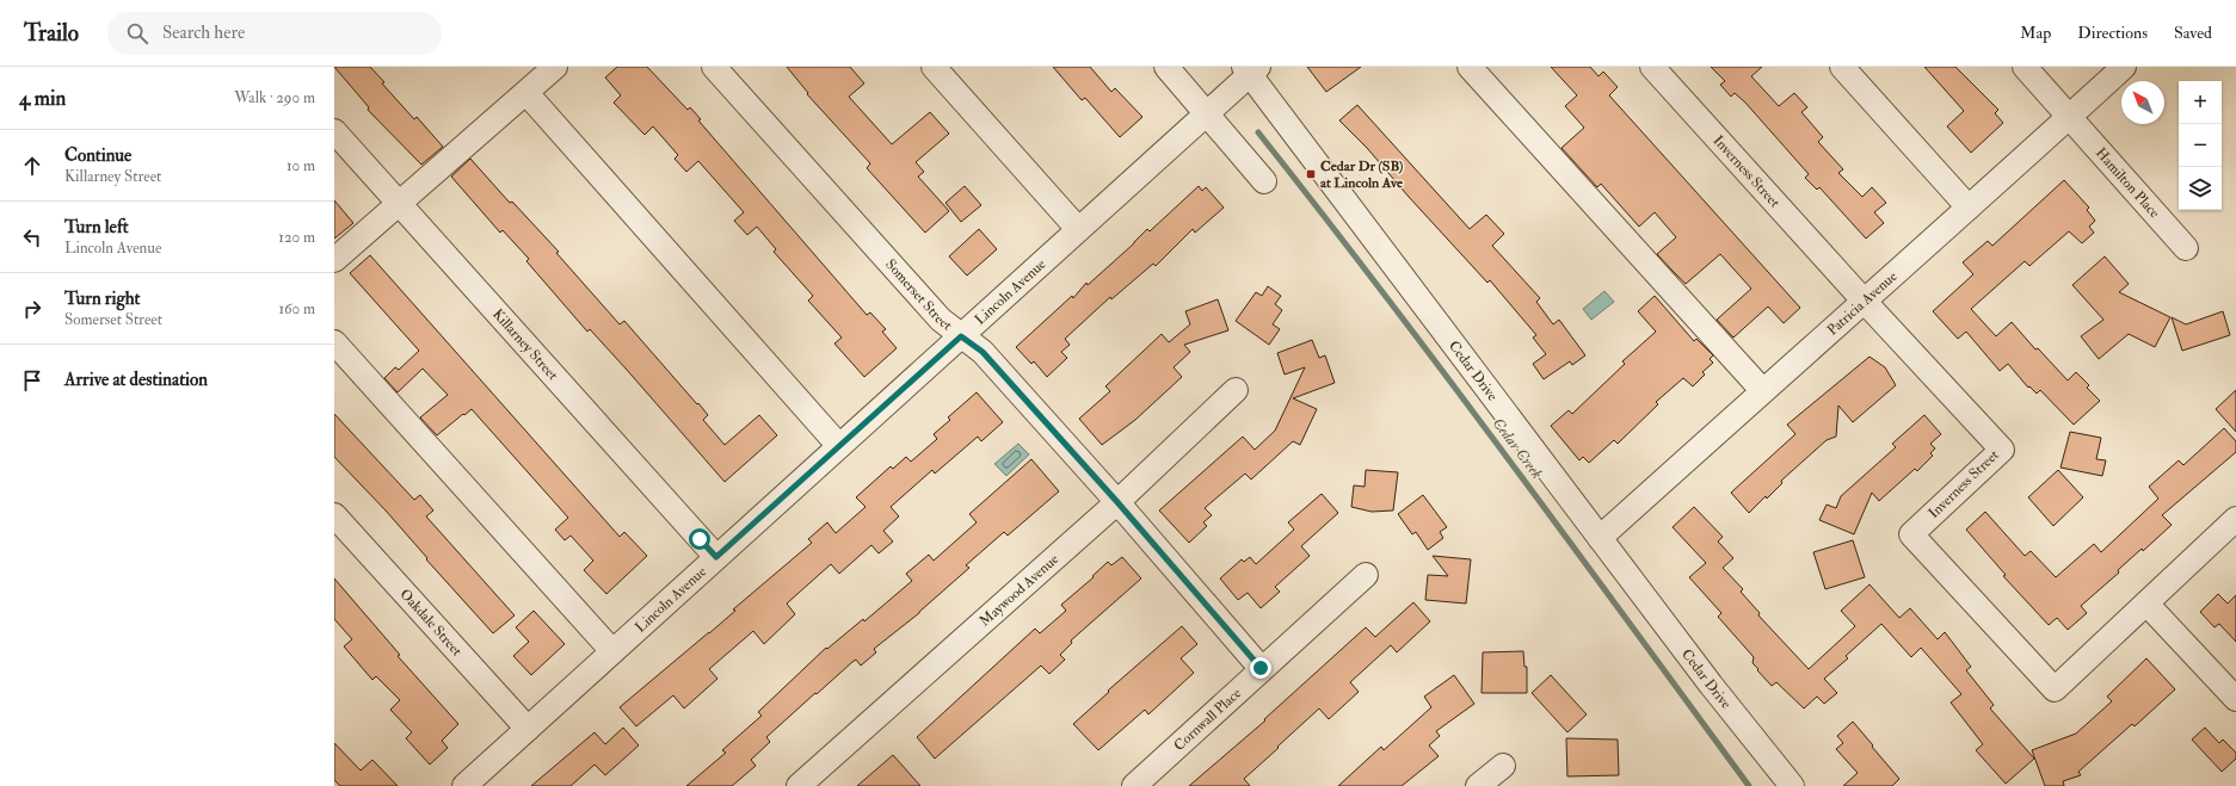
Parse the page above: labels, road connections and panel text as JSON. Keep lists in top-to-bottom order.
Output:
{
  "streets": {
    "street": [
      "Inverness Street",
      "Hamilton Place",
      "Lincoln Avenue",
      "Somerset Street",
      "Patricia Avenue",
      "Killarney Street",
      "Cedar Drive",
      "Maywood Avenue",
      "Oakdale Street",
      "Cornwall Place"
    ]
  },
  "crossings": [
    ["Inverness Street", "Patricia Avenue"],
    ["Hamilton Place", "Patricia Avenue"],
    ["Lincoln Avenue", "Somerset Street"],
    ["Lincoln Avenue", "Killarney Street"],
    ["Lincoln Avenue", "Cedar Drive"],
    ["Lincoln Avenue", "Oakdale Street"],
    ["Somerset Street", "Maywood Avenue"],
    ["Somerset Street", "Cornwall Place"],
    ["Patricia Avenue", "Cedar Drive"]
  ],
  "water": ["Cedar Creek"],
  "places": {
    "transit": ["Cedar Dr (SB) at Lincoln Ave"]
  },
  "north": "top left",
  "page": {
    "header": "Trailo",
    "search": "Search here",
    "nav": ["Map", "Directions", "Saved"],
    "heading": ["4 min", "Walk · 290 m"],
    "map_buttons": ["+", "−"],
    "list": [
      ["Continue", "Killarney Street", "10 m"],
      ["Turn left", "Lincoln Avenue", "120 m"],
      ["Turn right", "Somerset Street", "160 m"],
      "Arrive at destination"
    ]
  }
}
